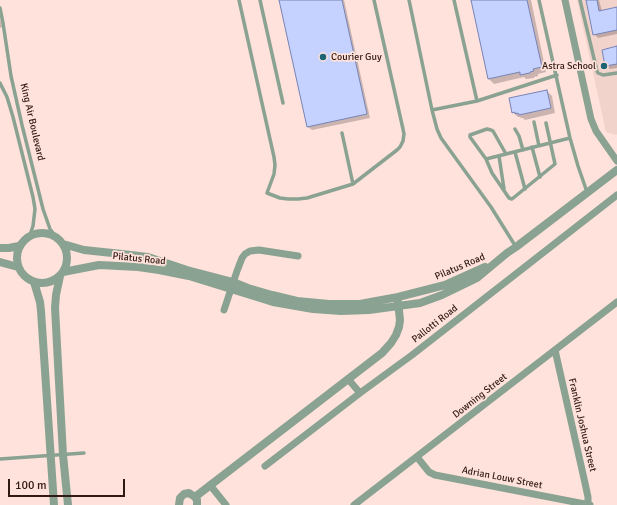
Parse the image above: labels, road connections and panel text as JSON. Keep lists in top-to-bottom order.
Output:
{
  "streets": {
    "street": [
      "Pilatus Road",
      "Pallotti Road",
      "Downing Street",
      "Franklin Joshua Street",
      "Adrian Louw Street"
    ],
    "lane": ["King Air Boulevard"]
  },
  "crossings": [
    ["King Air Boulevard", "Pilatus Road"],
    ["Pilatus Road", "Pallotti Road"],
    ["Downing Street", "Franklin Joshua Street"],
    ["Downing Street", "Adrian Louw Street"],
    ["Franklin Joshua Street", "Adrian Louw Street"]
  ],
  "places": ["Courier Guy", "Astra School"],
  "scale_bar": "100 m"
}
